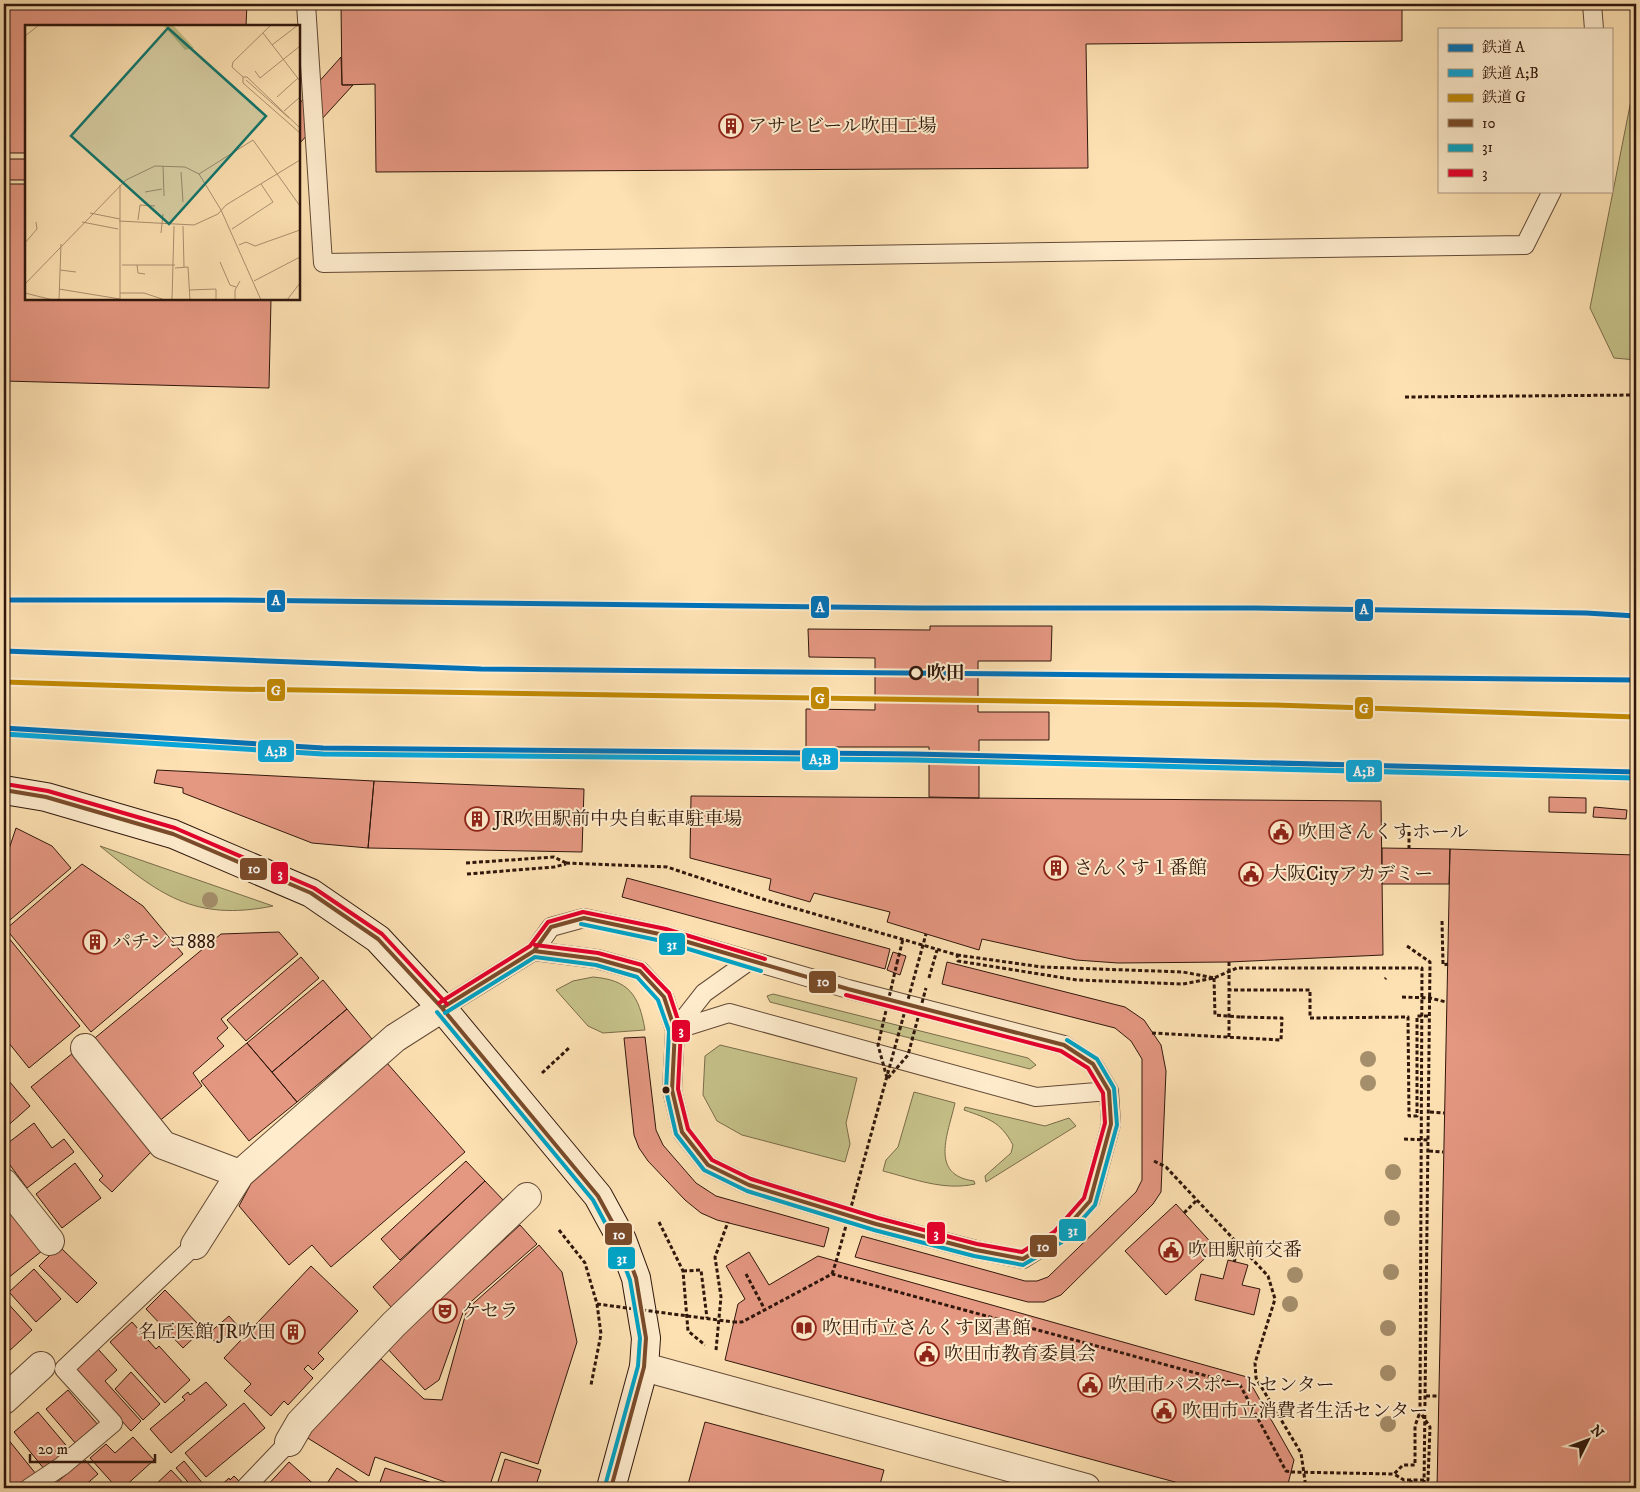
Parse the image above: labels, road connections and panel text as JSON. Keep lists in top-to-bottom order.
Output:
{
  "places": {
    "building": [
      "アサヒビール吹田工場",
      "JR吹田駅前中央自転車駐車場",
      "さんくす１番館",
      "パチンコ888",
      "名匠医館 JR吹田"
    ],
    "other": ["吹田"],
    "public building": [
      "吹田さんくすホール",
      "大阪Cityアカデミー",
      "吹田駅前交番",
      "吹田市教育委員会",
      "吹田市パスポートセンター",
      "吹田市立消費者生活センター"
    ],
    "theatre": ["ケセラ"],
    "library": ["吹田市立さんくす図書館"]
  },
  "lines": [
    "rail line A",
    "rail line G",
    "rail line A;B",
    "transit line 3",
    "transit line 10",
    "transit line 31"
  ],
  "legend": [
    "鉄道 A",
    "鉄道 A;B",
    "鉄道 G",
    "10",
    "31",
    "3"
  ],
  "scale_bar": "20 m",
  "north": "top right"
}
